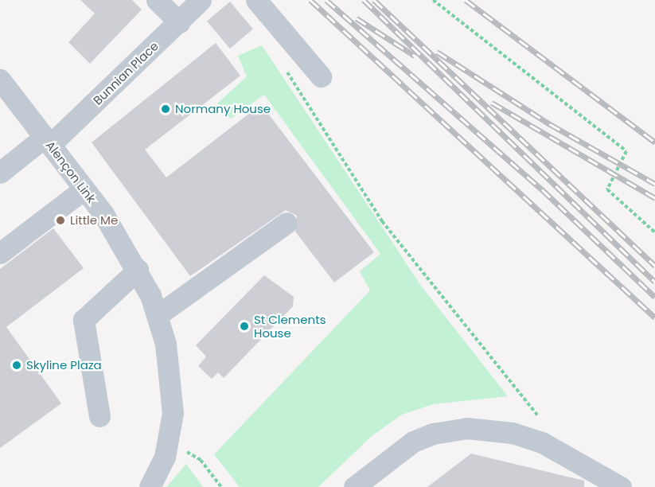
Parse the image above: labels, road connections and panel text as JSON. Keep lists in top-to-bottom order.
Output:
{
  "streets": {
    "street": ["Bunnian Place", "Alençon Link"]
  },
  "crossings": [
    ["Bunnian Place", "Alençon Link"]
  ],
  "places": [
    "Normany House",
    "Little Me",
    "St Clements House",
    "Skyline Plaza"
  ]
}
